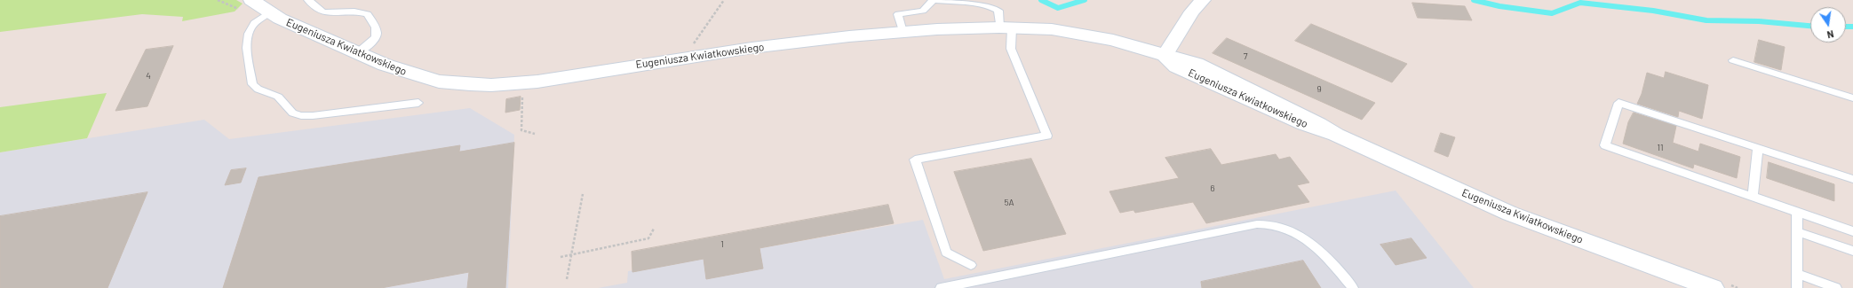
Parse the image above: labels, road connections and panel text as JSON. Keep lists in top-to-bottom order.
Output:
{
  "streets": {
    "street": ["Eugeniusza Kwiatkowskiego"]
  },
  "house_numbers": [
    "7",
    "4",
    "9",
    "11",
    "6",
    "5A",
    "1"
  ],
  "north": "bottom"
}
